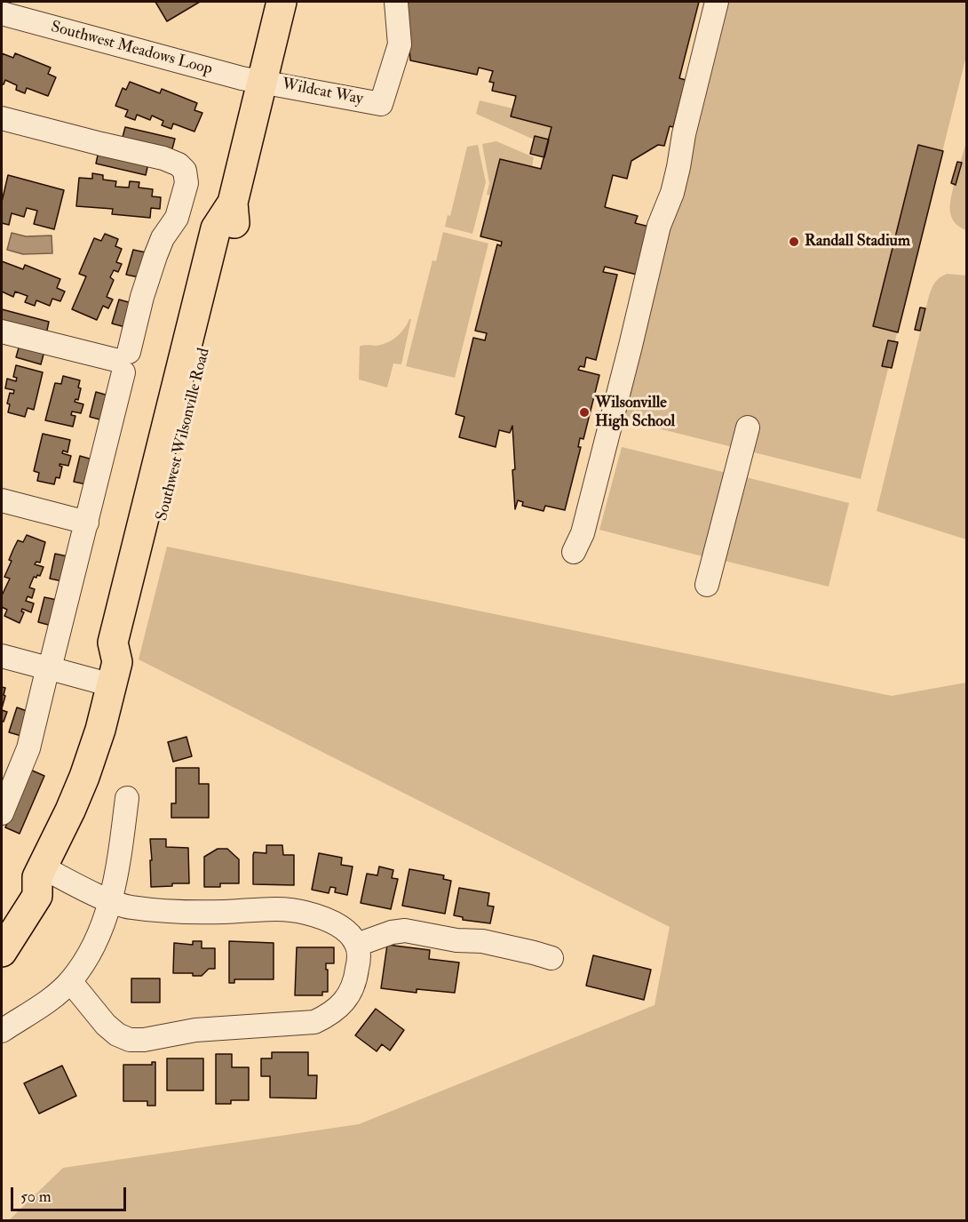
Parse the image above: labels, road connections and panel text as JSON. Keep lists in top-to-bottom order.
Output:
{
  "streets": {
    "main road": ["Southwest Wilsonville Road"],
    "street": ["Southwest Meadows Loop", "Wildcat Way"]
  },
  "crossings": [
    ["Southwest Meadows Loop", "Wildcat Way"],
    ["Southwest Meadows Loop", "Southwest Wilsonville Road"],
    ["Wildcat Way", "Southwest Wilsonville Road"]
  ],
  "places": ["Randall Stadium", "Wilsonville High School"],
  "scale_bar": "50 m"
}
